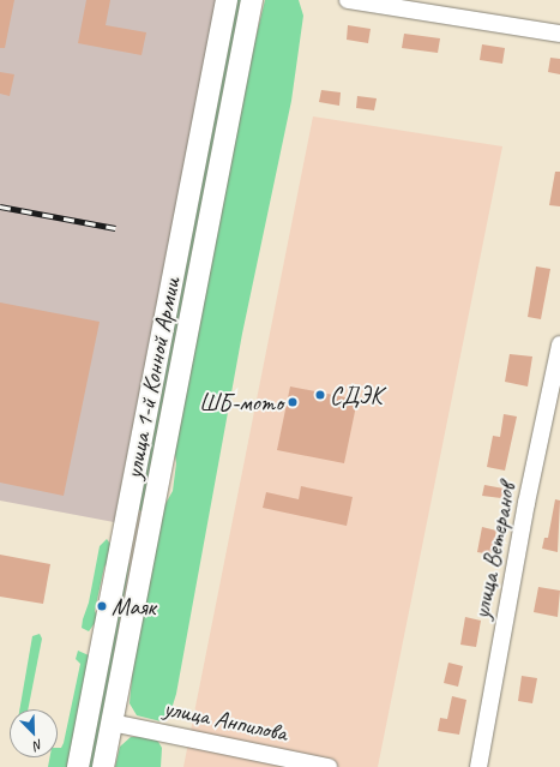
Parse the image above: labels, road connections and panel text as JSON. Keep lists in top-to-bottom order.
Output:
{
  "streets": {
    "main road": ["улица 1-й Конной Армии"],
    "street": ["улица Ветеранов", "улица Анпилова"]
  },
  "crossings": [
    ["улица 1-й Конной Армии", "улица Анпилова"]
  ],
  "places": ["СДЭК", "ШБ-мото", "Маяк"],
  "north": "bottom right"
}
